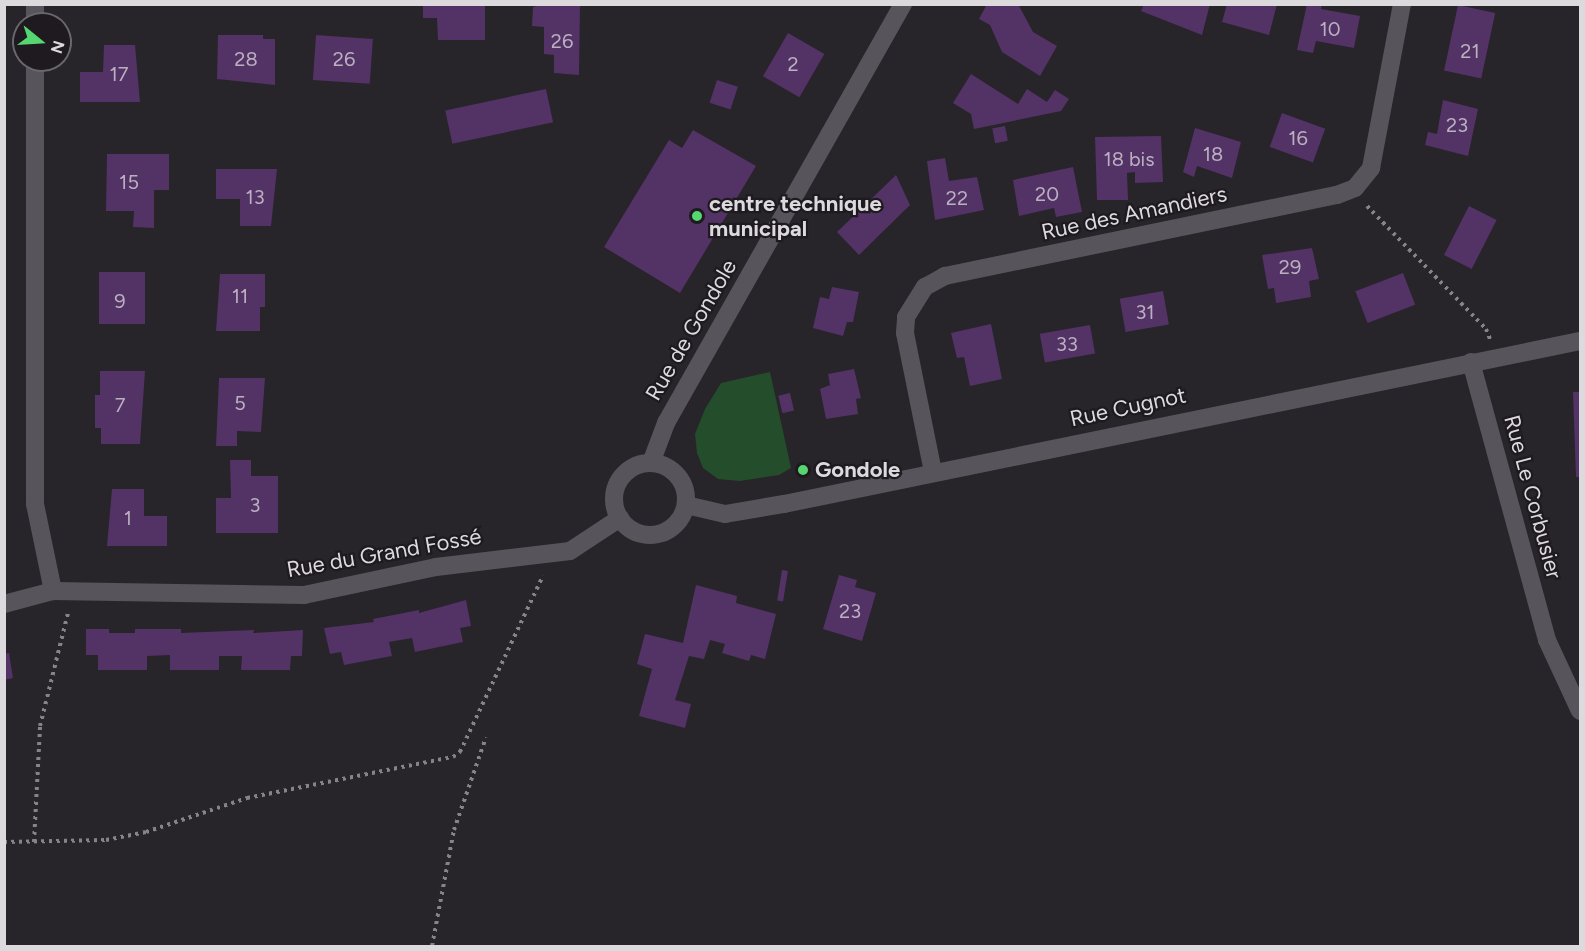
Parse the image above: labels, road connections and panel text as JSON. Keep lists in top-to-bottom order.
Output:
{
  "streets": {
    "street": [
      "Rue des Amandiers",
      "Rue de Gondole",
      "Rue Cugnot",
      "Rue Le Corbusier",
      "Rue du Grand Fossé"
    ]
  },
  "crossings": [
    ["Rue des Amandiers", "Rue Cugnot"],
    ["Rue de Gondole", "Rue Cugnot"],
    ["Rue de Gondole", "Rue du Grand Fossé"],
    ["Rue Cugnot", "Rue Le Corbusier"],
    ["Rue Cugnot", "Rue du Grand Fossé"]
  ],
  "places": ["centre technique municipal", "Gondole"],
  "house_numbers": [
    "10",
    "26",
    "21",
    "28",
    "26",
    "2",
    "17",
    "23",
    "16",
    "18",
    "18 bis",
    "15",
    "20",
    "13",
    "22",
    "29",
    "11",
    "9",
    "31",
    "33",
    "5",
    "7",
    "3",
    "1",
    "23"
  ],
  "north": "right"
}
